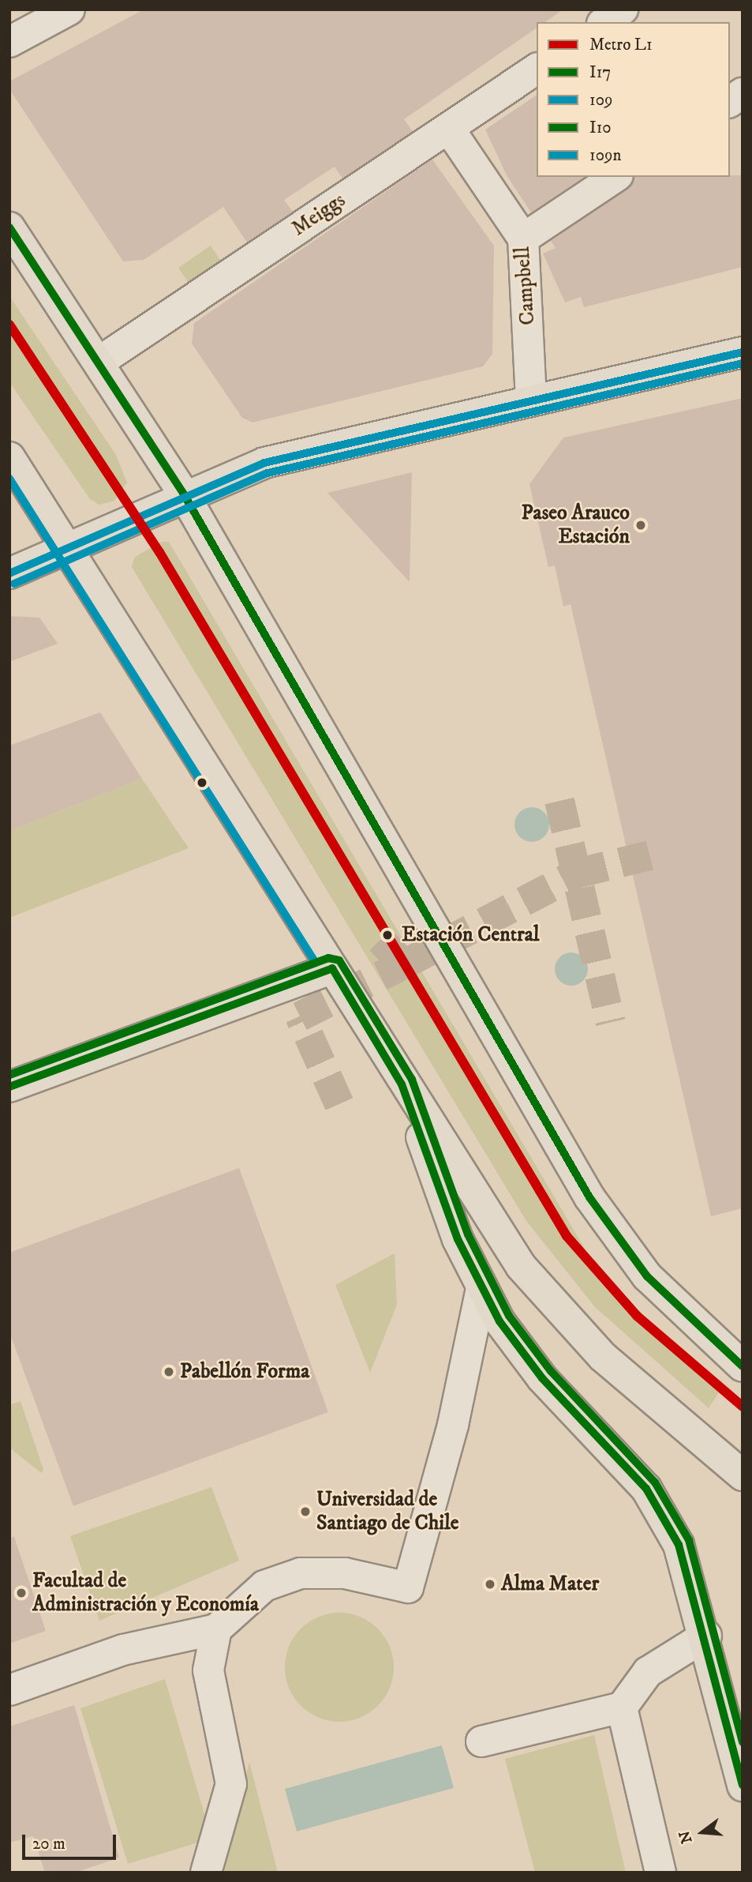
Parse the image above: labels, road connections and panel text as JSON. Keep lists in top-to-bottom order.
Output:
{
  "streets": {
    "street": ["Meiggs", "Campbell"]
  },
  "crossings": [
    ["Meiggs", "Campbell"]
  ],
  "places": [
    "Paseo Arauco Estación",
    "Estación Central",
    "Pabellón Forma",
    "Universidad de Santiago de Chile",
    "Alma Mater",
    "Facultad de Administración y Economía"
  ],
  "lines": [
    "transit line I17",
    "metro line L1",
    "transit line 109n",
    "transit line 109",
    "transit line I10"
  ],
  "legend": [
    "Metro L1",
    "I17",
    "109",
    "I10",
    "109n"
  ],
  "scale_bar": "20 m",
  "north": "left"
}
